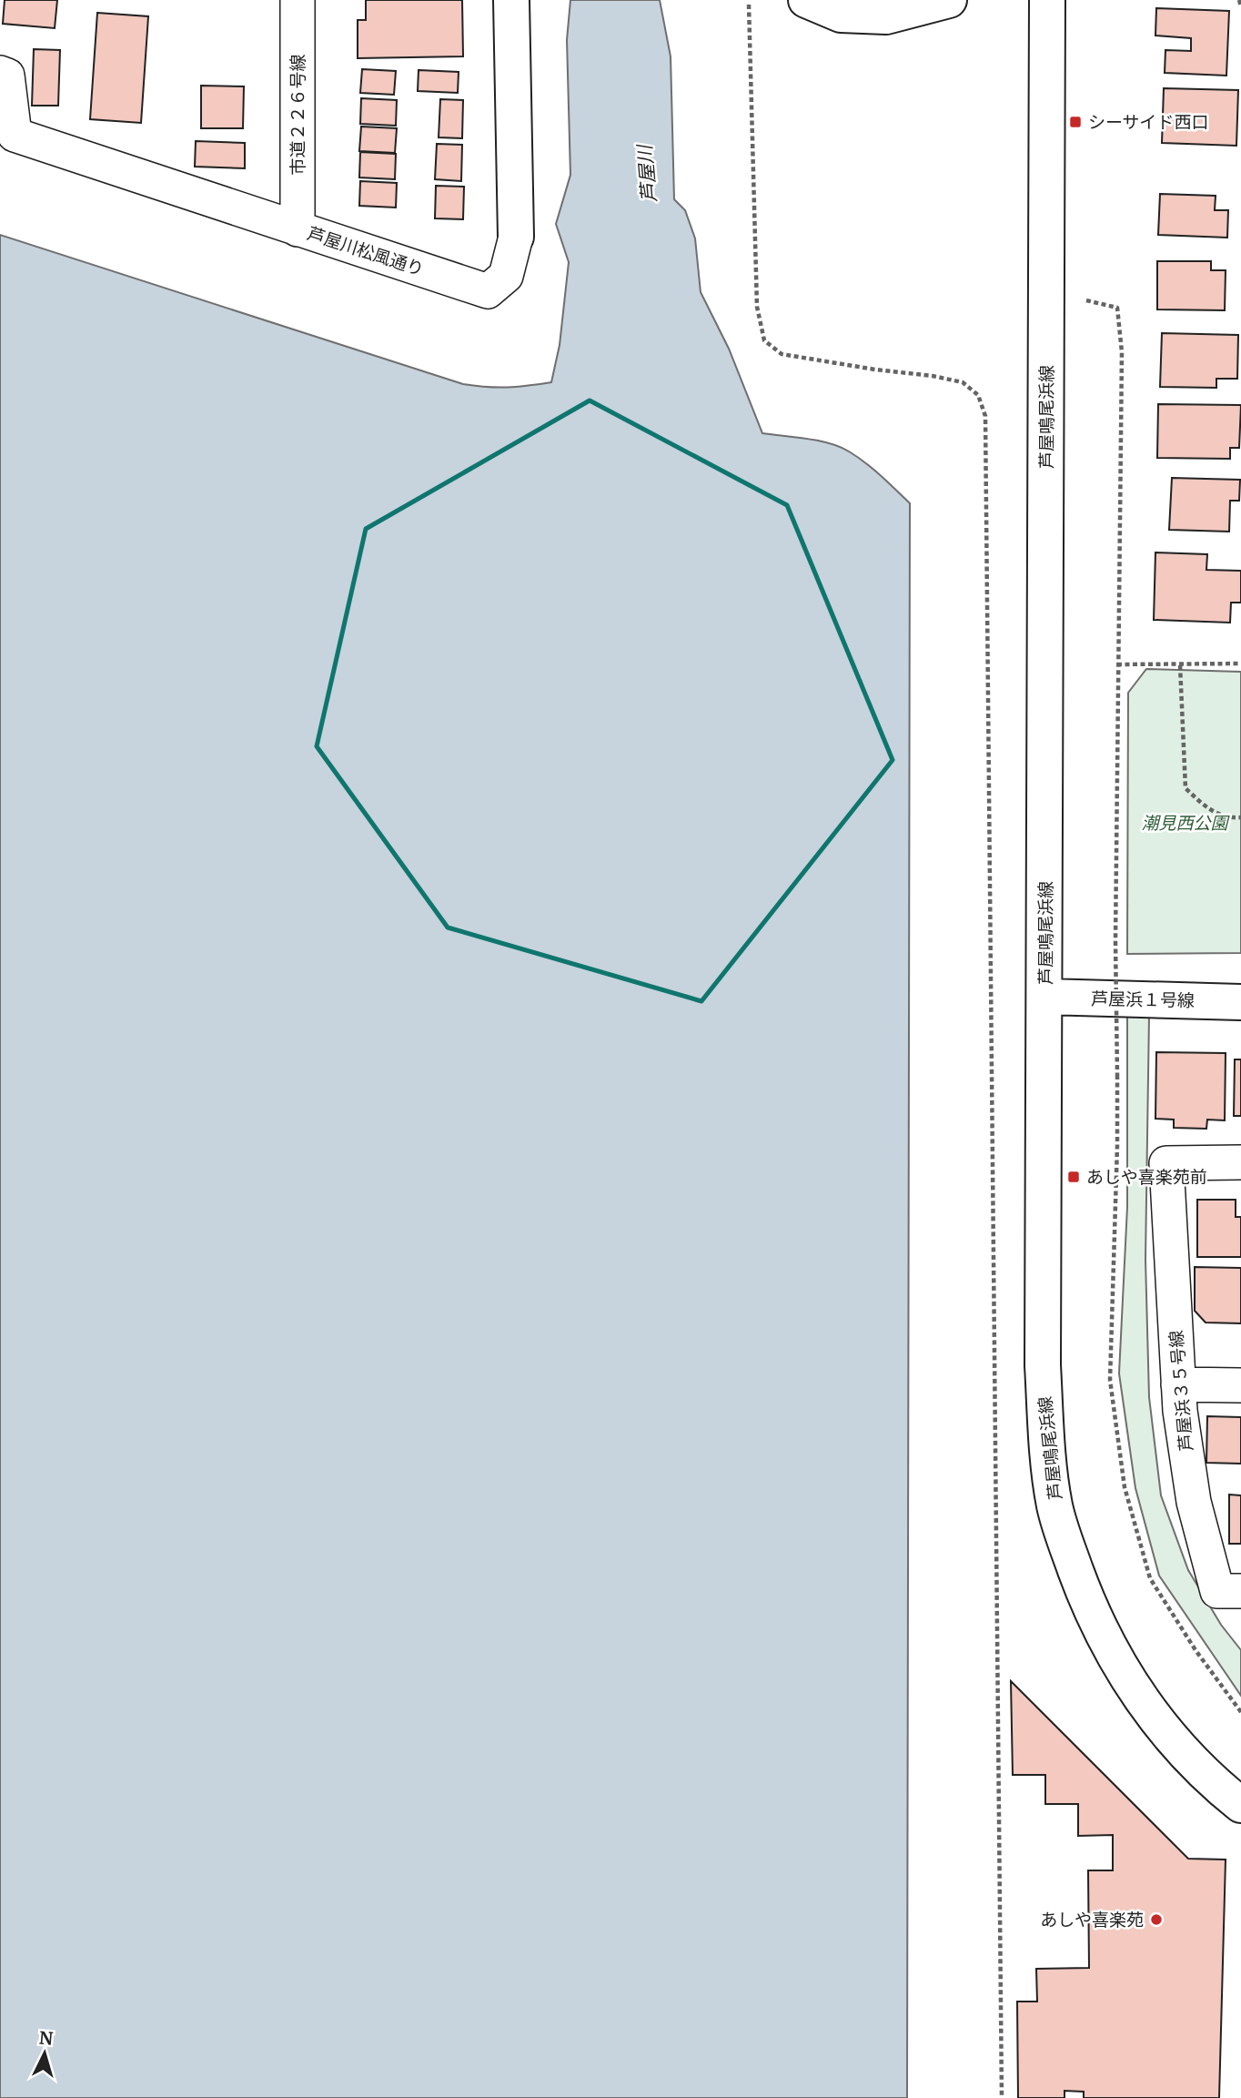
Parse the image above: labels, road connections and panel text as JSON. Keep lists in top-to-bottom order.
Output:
{
  "streets": {
    "main road": ["芦屋川松風通り", "芦屋鳴尾浜線", "芦屋浜１号線"],
    "street": ["市道２２６号線", "芦屋浜３５号線"]
  },
  "crossings": [
    ["市道２２６号線", "芦屋川松風通り"],
    ["芦屋鳴尾浜線", "芦屋浜１号線"]
  ],
  "water": ["芦屋川"],
  "parks": ["潮見西公園"],
  "places": {
    "transit": ["シーサイド西口", "あしや喜楽苑前"],
    "other": ["あしや喜楽苑"]
  },
  "north": "top"
}
